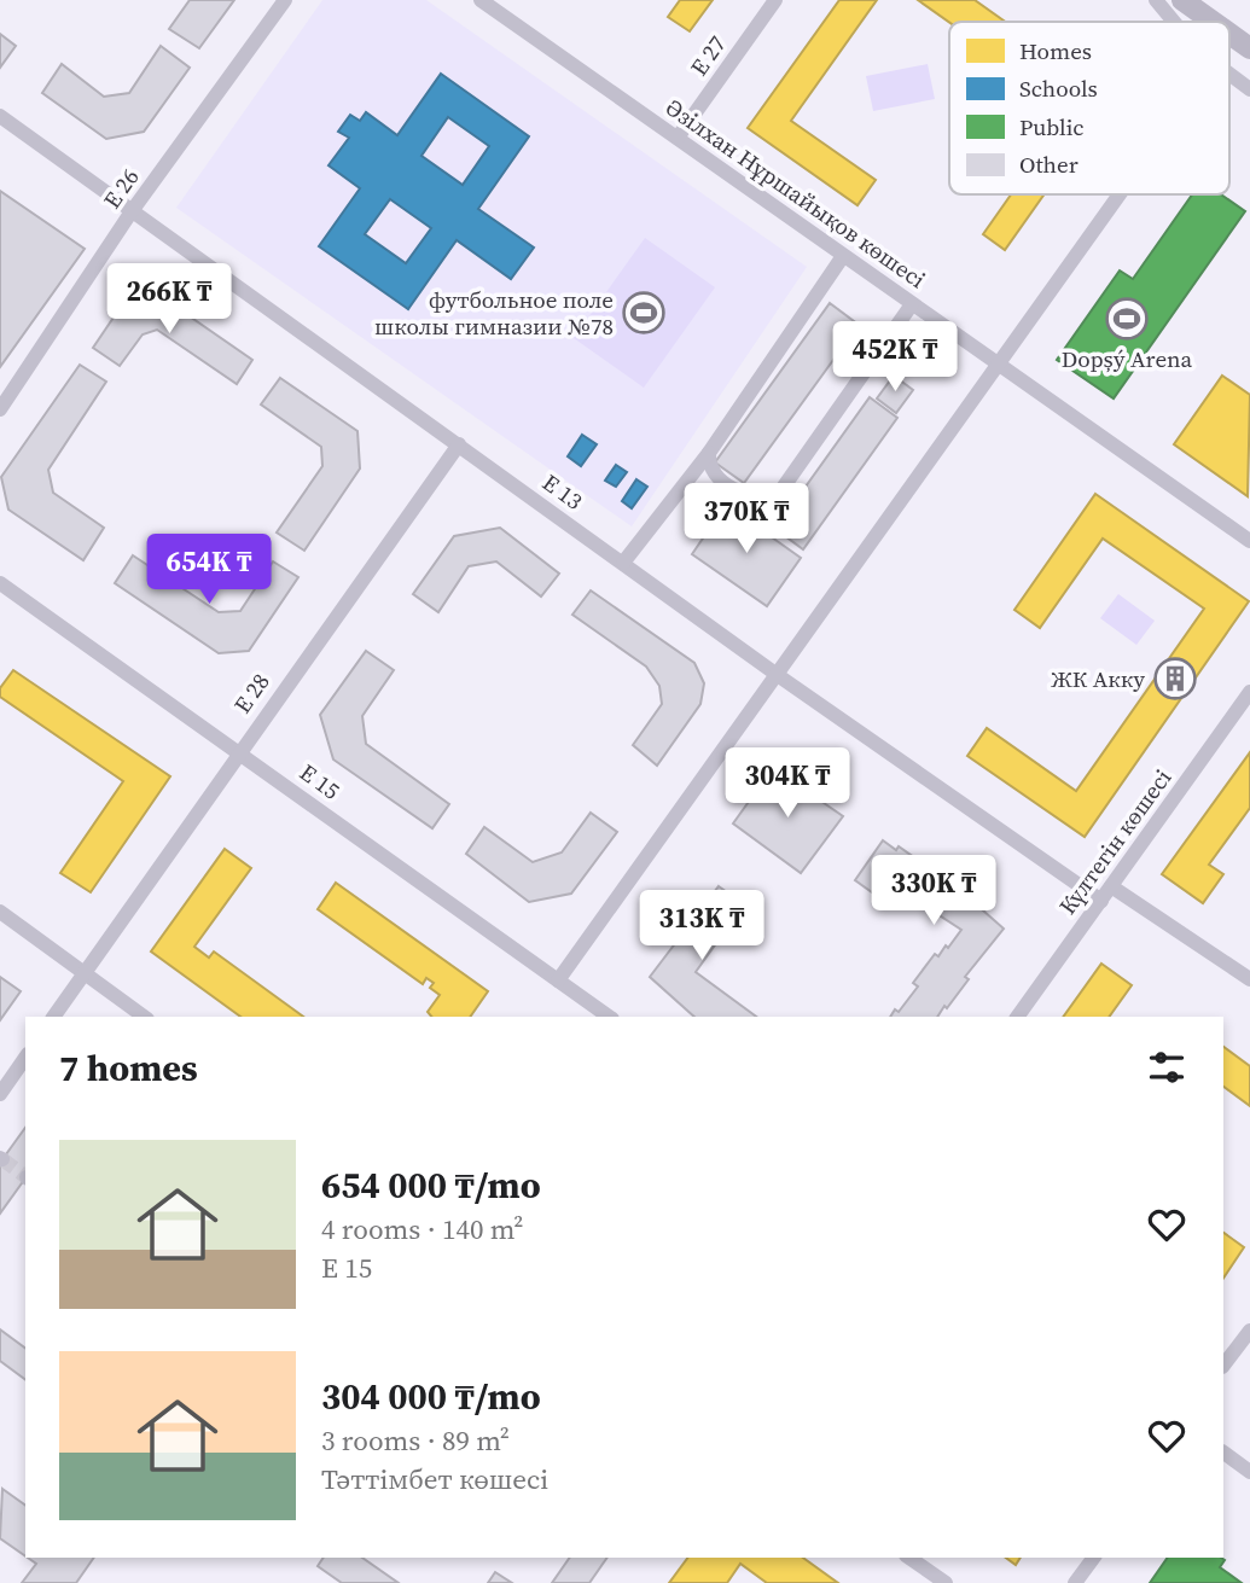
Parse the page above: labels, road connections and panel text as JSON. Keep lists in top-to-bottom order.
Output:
{
  "streets": {
    "street": [
      "E 27",
      "E 26",
      "Әзілхан Нұршайықов көшесі",
      "E 13",
      "E 28",
      "E 15",
      "Күлтегін көшесі"
    ]
  },
  "crossings": [
    ["E 27", "Әзілхан Нұршайықов көшесі"],
    ["E 26", "E 13"],
    ["E 13", "E 28"],
    ["E 13", "Күлтегін көшесі"],
    ["E 28", "E 15"]
  ],
  "places": {
    "sports": ["футбольное поле школы гимназии №78", "Dopșý Arena"],
    "building": ["ЖК Акку"]
  },
  "legend": [
    "Homes",
    "Schools",
    "Public",
    "Other"
  ],
  "page": {
    "price": [
      "266K ₸",
      "452K ₸",
      "370K ₸",
      "654K ₸",
      "304K ₸",
      "330K ₸",
      "313K ₸"
    ],
    "heading": "7 homes",
    "list": [
      {
        "name": "654 000 ₸/mo",
        "note": "4 rooms · 140 m² · E 15"
      },
      {
        "name": "304 000 ₸/mo",
        "note": "3 rooms · 89 m² · Тәттімбет көшесі"
      }
    ]
  }
}
